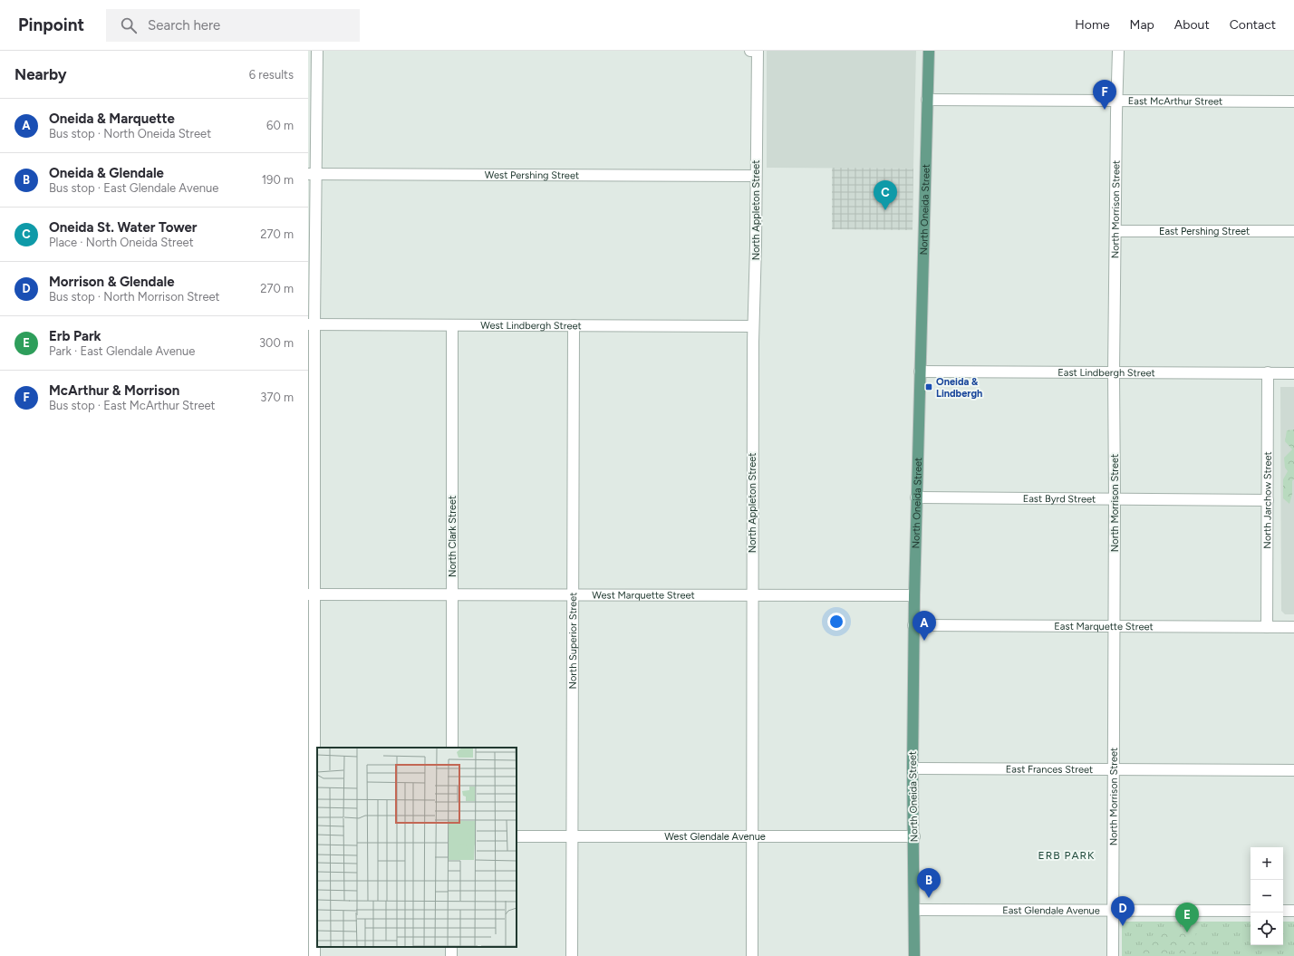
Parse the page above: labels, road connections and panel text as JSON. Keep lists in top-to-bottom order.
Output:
{
  "streets": {
    "main road": ["North Oneida Street"],
    "street": [
      "East McArthur Street",
      "West Pershing Street",
      "North Morrison Street",
      "North Appleton Street",
      "East Pershing Street",
      "West Lindbergh Street",
      "East Lindbergh Street",
      "East Byrd Street",
      "North Jarchow Street",
      "North Clark Street",
      "West Marquette Street",
      "East Marquette Street",
      "North Superior Street",
      "East Frances Street",
      "West Glendale Avenue",
      "East Glendale Avenue"
    ]
  },
  "crossings": [
    ["East McArthur Street", "North Morrison Street"],
    ["East McArthur Street", "North Oneida Street"],
    ["West Pershing Street", "North Appleton Street"],
    ["North Morrison Street", "East Pershing Street"],
    ["North Morrison Street", "East Lindbergh Street"],
    ["North Morrison Street", "East Byrd Street"],
    ["North Morrison Street", "East Marquette Street"],
    ["North Morrison Street", "East Frances Street"],
    ["North Morrison Street", "East Glendale Avenue"],
    ["North Appleton Street", "West Lindbergh Street"],
    ["North Appleton Street", "West Marquette Street"],
    ["North Appleton Street", "West Glendale Avenue"],
    ["North Oneida Street", "East Lindbergh Street"],
    ["North Oneida Street", "East Byrd Street"],
    ["North Oneida Street", "West Marquette Street"],
    ["North Oneida Street", "East Marquette Street"],
    ["North Oneida Street", "East Frances Street"],
    ["North Oneida Street", "West Glendale Avenue"],
    ["North Oneida Street", "East Glendale Avenue"],
    ["West Lindbergh Street", "North Clark Street"],
    ["West Lindbergh Street", "North Superior Street"],
    ["East Lindbergh Street", "North Jarchow Street"],
    ["East Byrd Street", "North Jarchow Street"],
    ["North Jarchow Street", "East Marquette Street"],
    ["North Clark Street", "West Marquette Street"],
    ["West Marquette Street", "North Superior Street"],
    ["North Superior Street", "West Glendale Avenue"]
  ],
  "districts": ["ERB PARK"],
  "places": {
    "transit": ["Oneida & Lindbergh"]
  },
  "page": {
    "header": "Pinpoint",
    "search": "Search here",
    "nav": [
      "Home",
      "Map",
      "About",
      "Contact"
    ],
    "heading": ["Nearby", "6 results"],
    "pins": [
      "F",
      "C",
      "A",
      "B",
      "D",
      "E"
    ],
    "list": [
      {
        "mark": "A",
        "name": "Oneida & Marquette",
        "note": "Bus stop · North Oneida Street",
        "value": "60 m"
      },
      {
        "mark": "B",
        "name": "Oneida & Glendale",
        "note": "Bus stop · East Glendale Avenue",
        "value": "190 m"
      },
      {
        "mark": "C",
        "name": "Oneida St. Water Tower",
        "note": "Place · North Oneida Street",
        "value": "270 m"
      },
      {
        "mark": "D",
        "name": "Morrison & Glendale",
        "note": "Bus stop · North Morrison Street",
        "value": "270 m"
      },
      {
        "mark": "E",
        "name": "Erb Park",
        "note": "Park · East Glendale Avenue",
        "value": "300 m"
      },
      {
        "mark": "F",
        "name": "McArthur & Morrison",
        "note": "Bus stop · East McArthur Street",
        "value": "370 m"
      }
    ],
    "map_buttons": ["+", "−"]
  }
}
